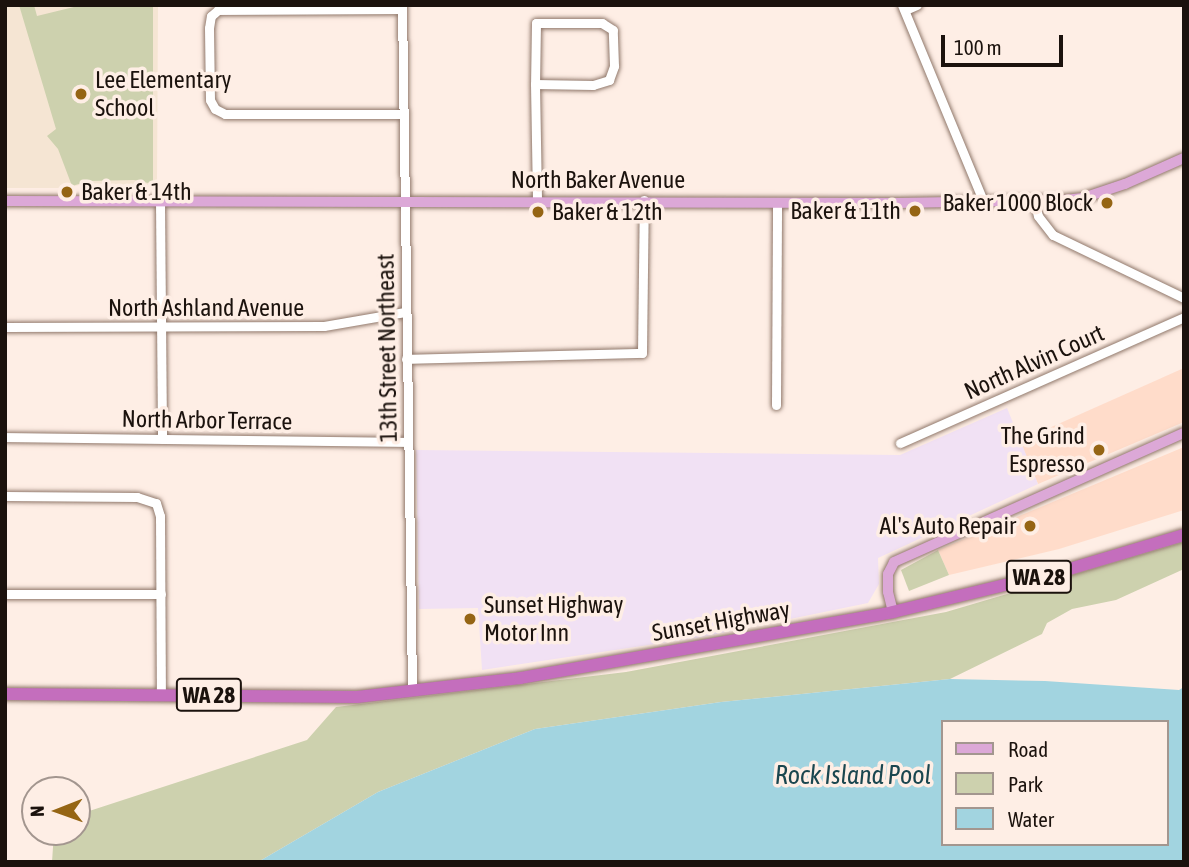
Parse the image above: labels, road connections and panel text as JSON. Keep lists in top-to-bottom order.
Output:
{
  "streets": {
    "highway": ["WA 28", "Sunset Highway"],
    "main road": ["North Baker Avenue"],
    "street": [
      "North Ashland Avenue",
      "13th Street Northeast",
      "North Alvin Court",
      "North Arbor Terrace"
    ]
  },
  "crossings": [
    ["North Baker Avenue", "13th Street Northeast"],
    ["North Ashland Avenue", "13th Street Northeast"],
    ["13th Street Northeast", "North Arbor Terrace"],
    ["13th Street Northeast", "Sunset Highway"]
  ],
  "water": ["Rock Island Pool"],
  "places": [
    "Lee Elementary School",
    "Baker & 14th",
    "Baker 1000 Block",
    "Baker & 11th",
    "Baker & 12th",
    "The Grind Espresso",
    "Al's Auto Repair",
    "Sunset Highway Motor Inn"
  ],
  "legend": ["Road", "Park", "Water"],
  "scale_bar": "100 m",
  "north": "left"
}
